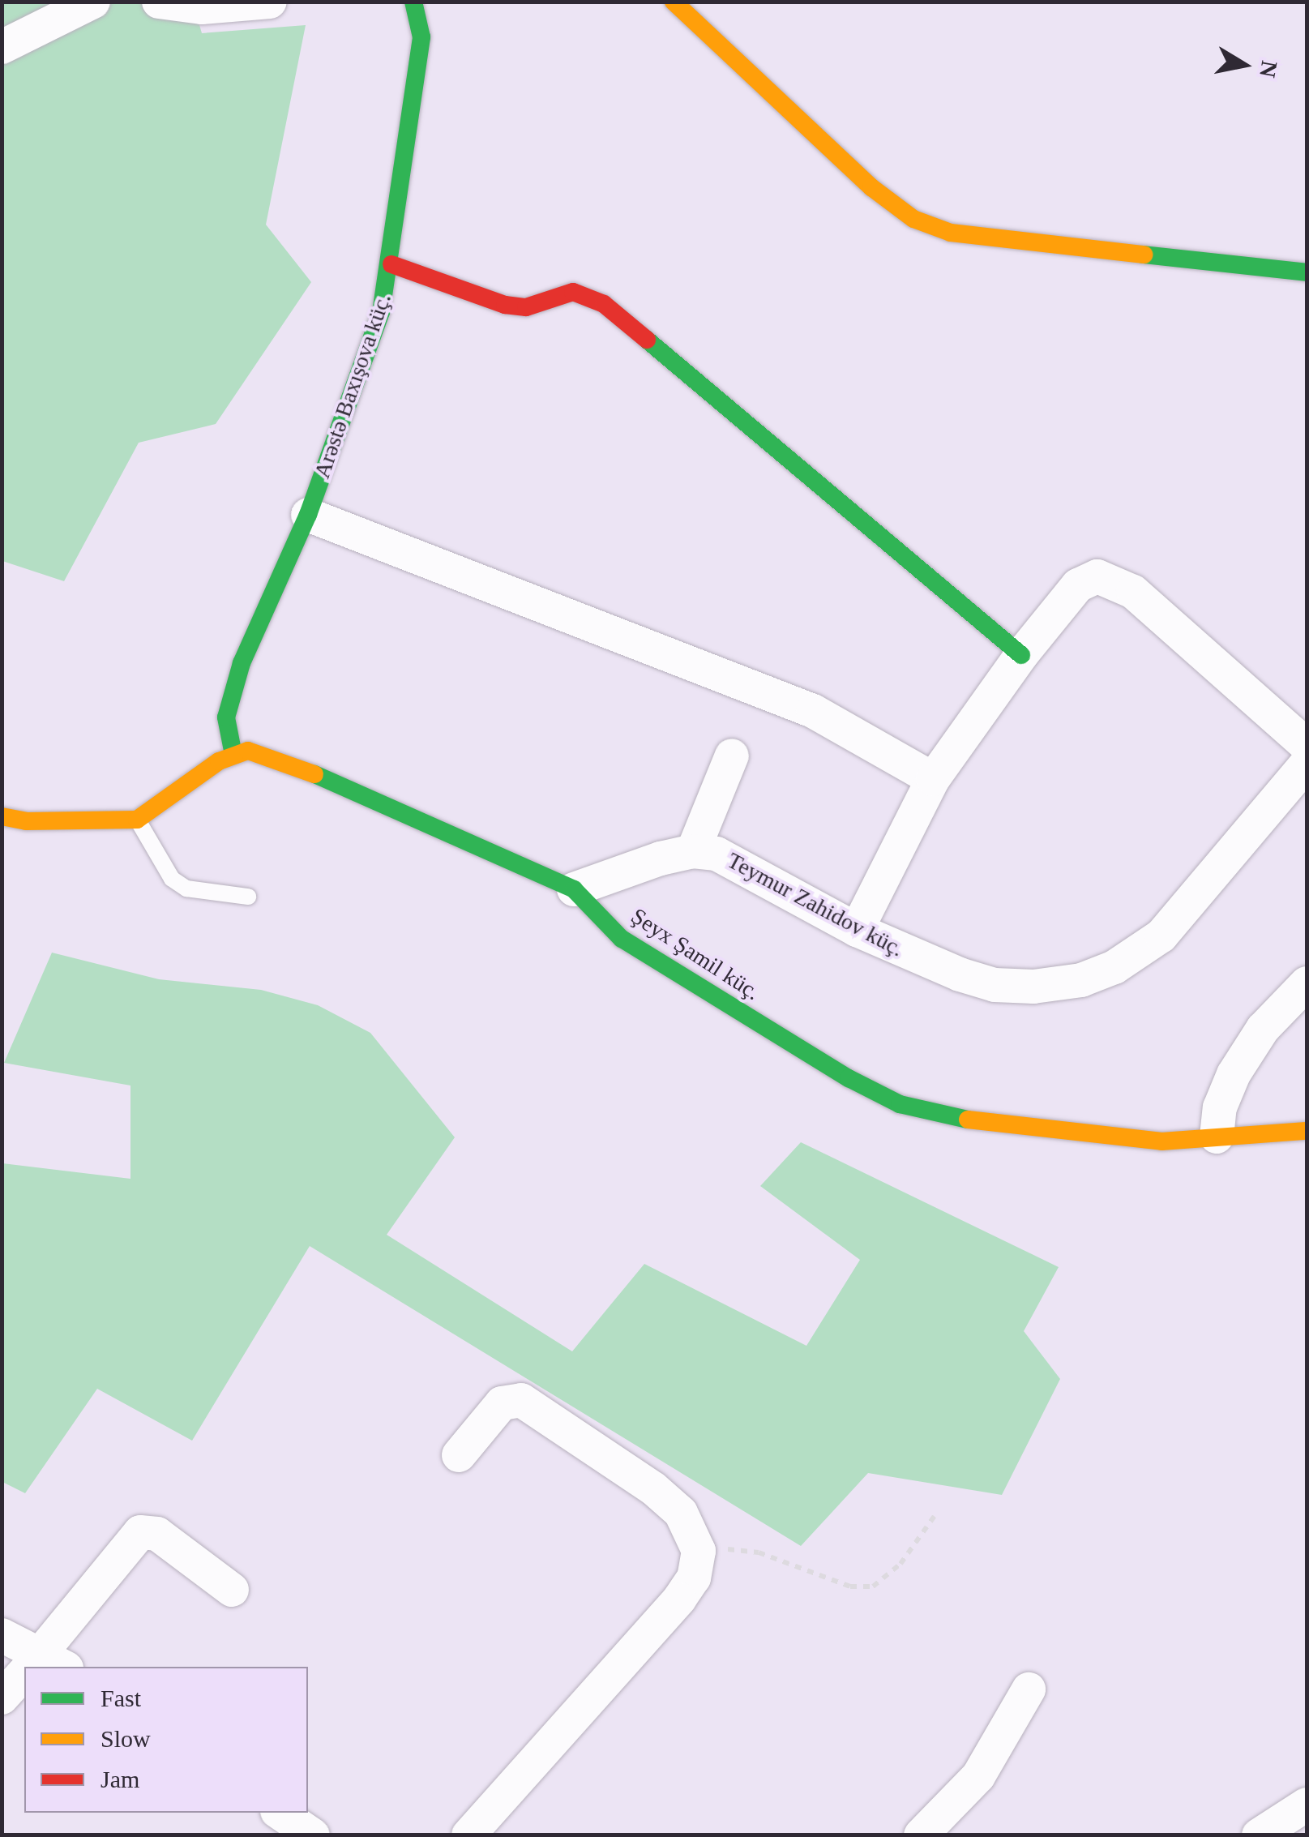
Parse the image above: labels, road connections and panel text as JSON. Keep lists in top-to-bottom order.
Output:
{
  "streets": {
    "street": ["Arəstə Baxışova küç.", "Teymur Zahidov küç.", "Şeyx Şamil küç."]
  },
  "crossings": [
    ["Arəstə Baxışova küç.", "Şeyx Şamil küç."]
  ],
  "legend": ["Fast", "Slow", "Jam"],
  "north": "right"
}
